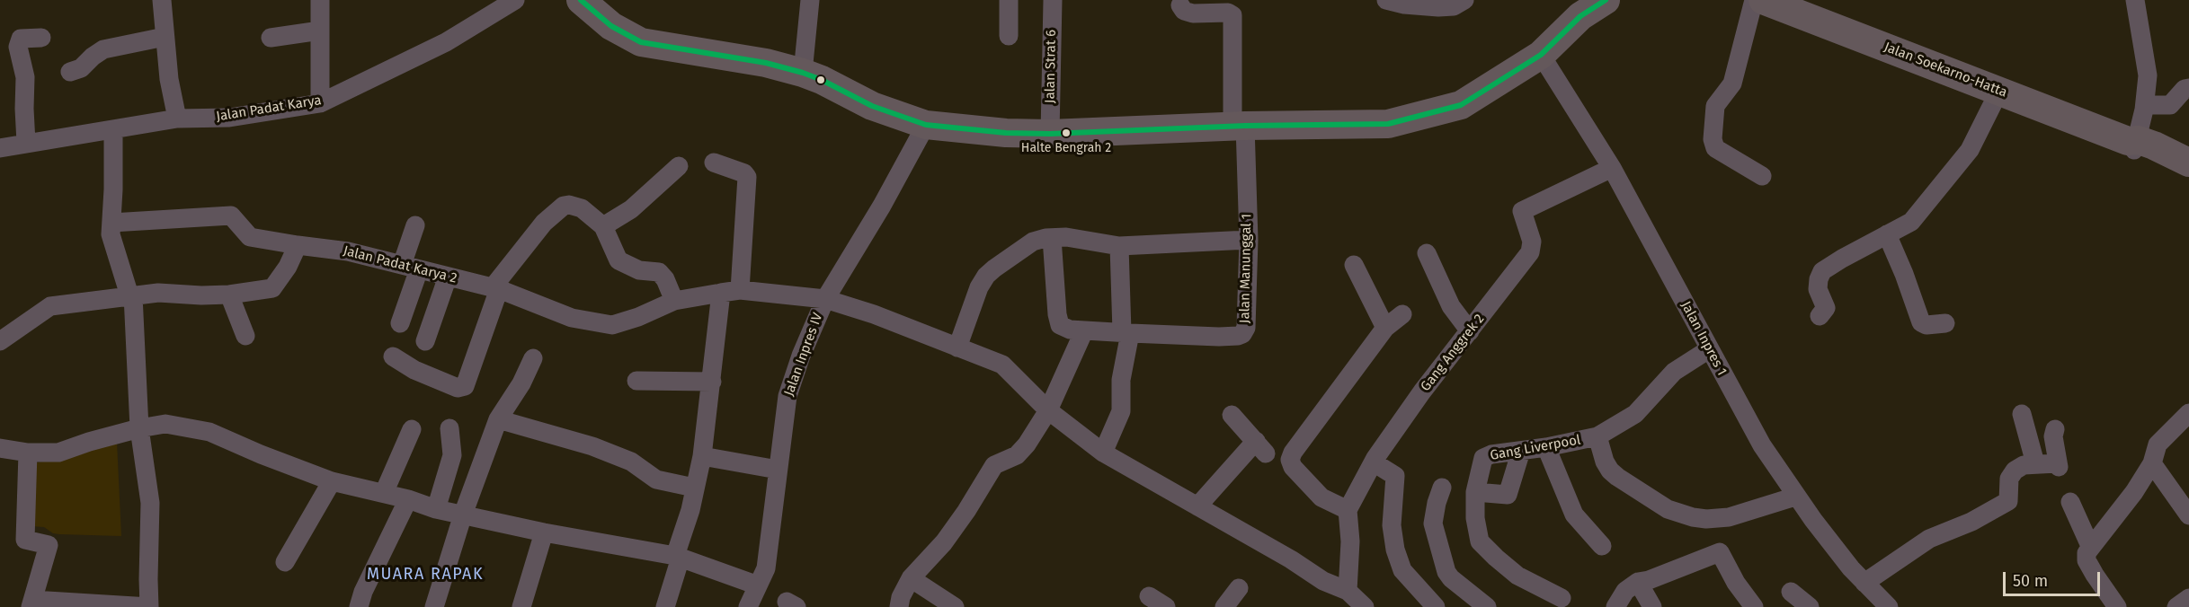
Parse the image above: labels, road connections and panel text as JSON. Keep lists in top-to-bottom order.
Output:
{
  "streets": {
    "highway": ["Jalan Soekarno-Hatta"],
    "street": [
      "Jalan Strat 6",
      "Jalan Padat Karya",
      "Jalan Padat Karya 2",
      "Jalan Manunggal 1",
      "Jalan Inpres 1",
      "Gang Anggrek 2",
      "Jalan Inpres IV",
      "Gang Liverpool"
    ]
  },
  "crossings": [
    ["Jalan Padat Karya 2", "Jalan Inpres IV"],
    ["Jalan Inpres 1", "Gang Anggrek 2"],
    ["Jalan Inpres 1", "Gang Liverpool"]
  ],
  "districts": ["MUARA RAPAK"],
  "places": ["Halte Bengrah 2"],
  "scale_bar": "50 m"
}
